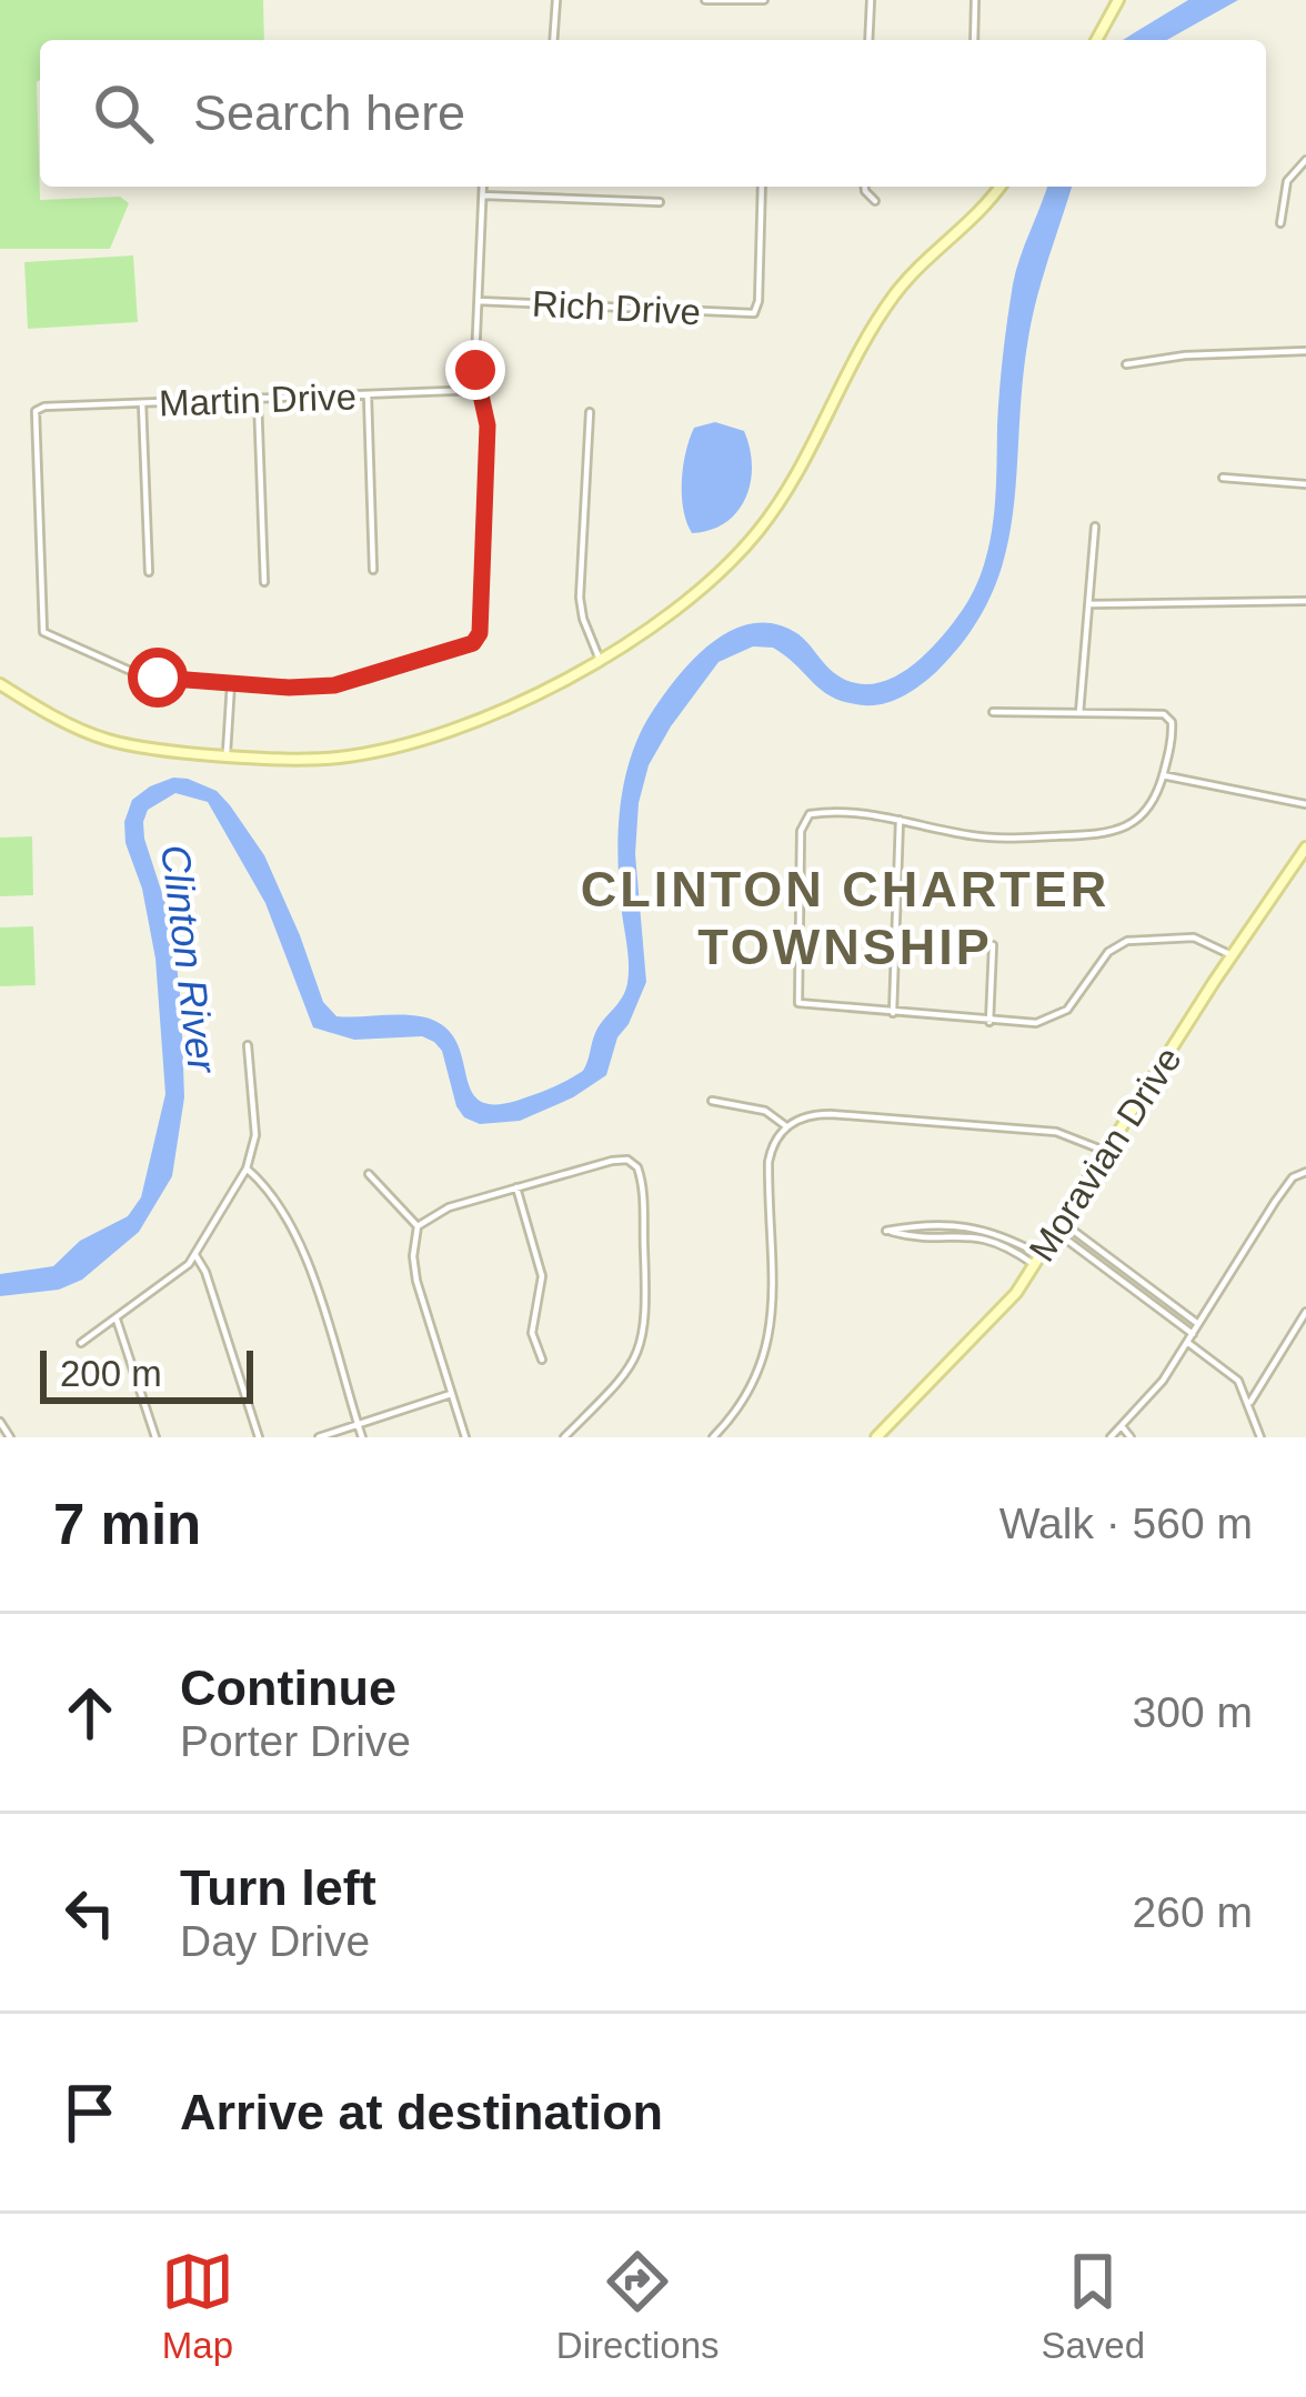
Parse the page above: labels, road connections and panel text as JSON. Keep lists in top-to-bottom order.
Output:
{
  "streets": {
    "street": ["Rich Drive", "Martin Drive", "Moravian Drive"]
  },
  "districts": ["CLINTON CHARTER TOWNSHIP"],
  "water": ["Clinton River"],
  "scale_bar": "200 m",
  "page": {
    "search": "Search here",
    "scale": "200 m",
    "heading": ["7 min", "Walk · 560 m"],
    "list": [
      ["Continue", "Porter Drive", "300 m"],
      ["Turn left", "Day Drive", "260 m"],
      "Arrive at destination"
    ],
    "nav": ["Map", "Directions", "Saved"]
  }
}
